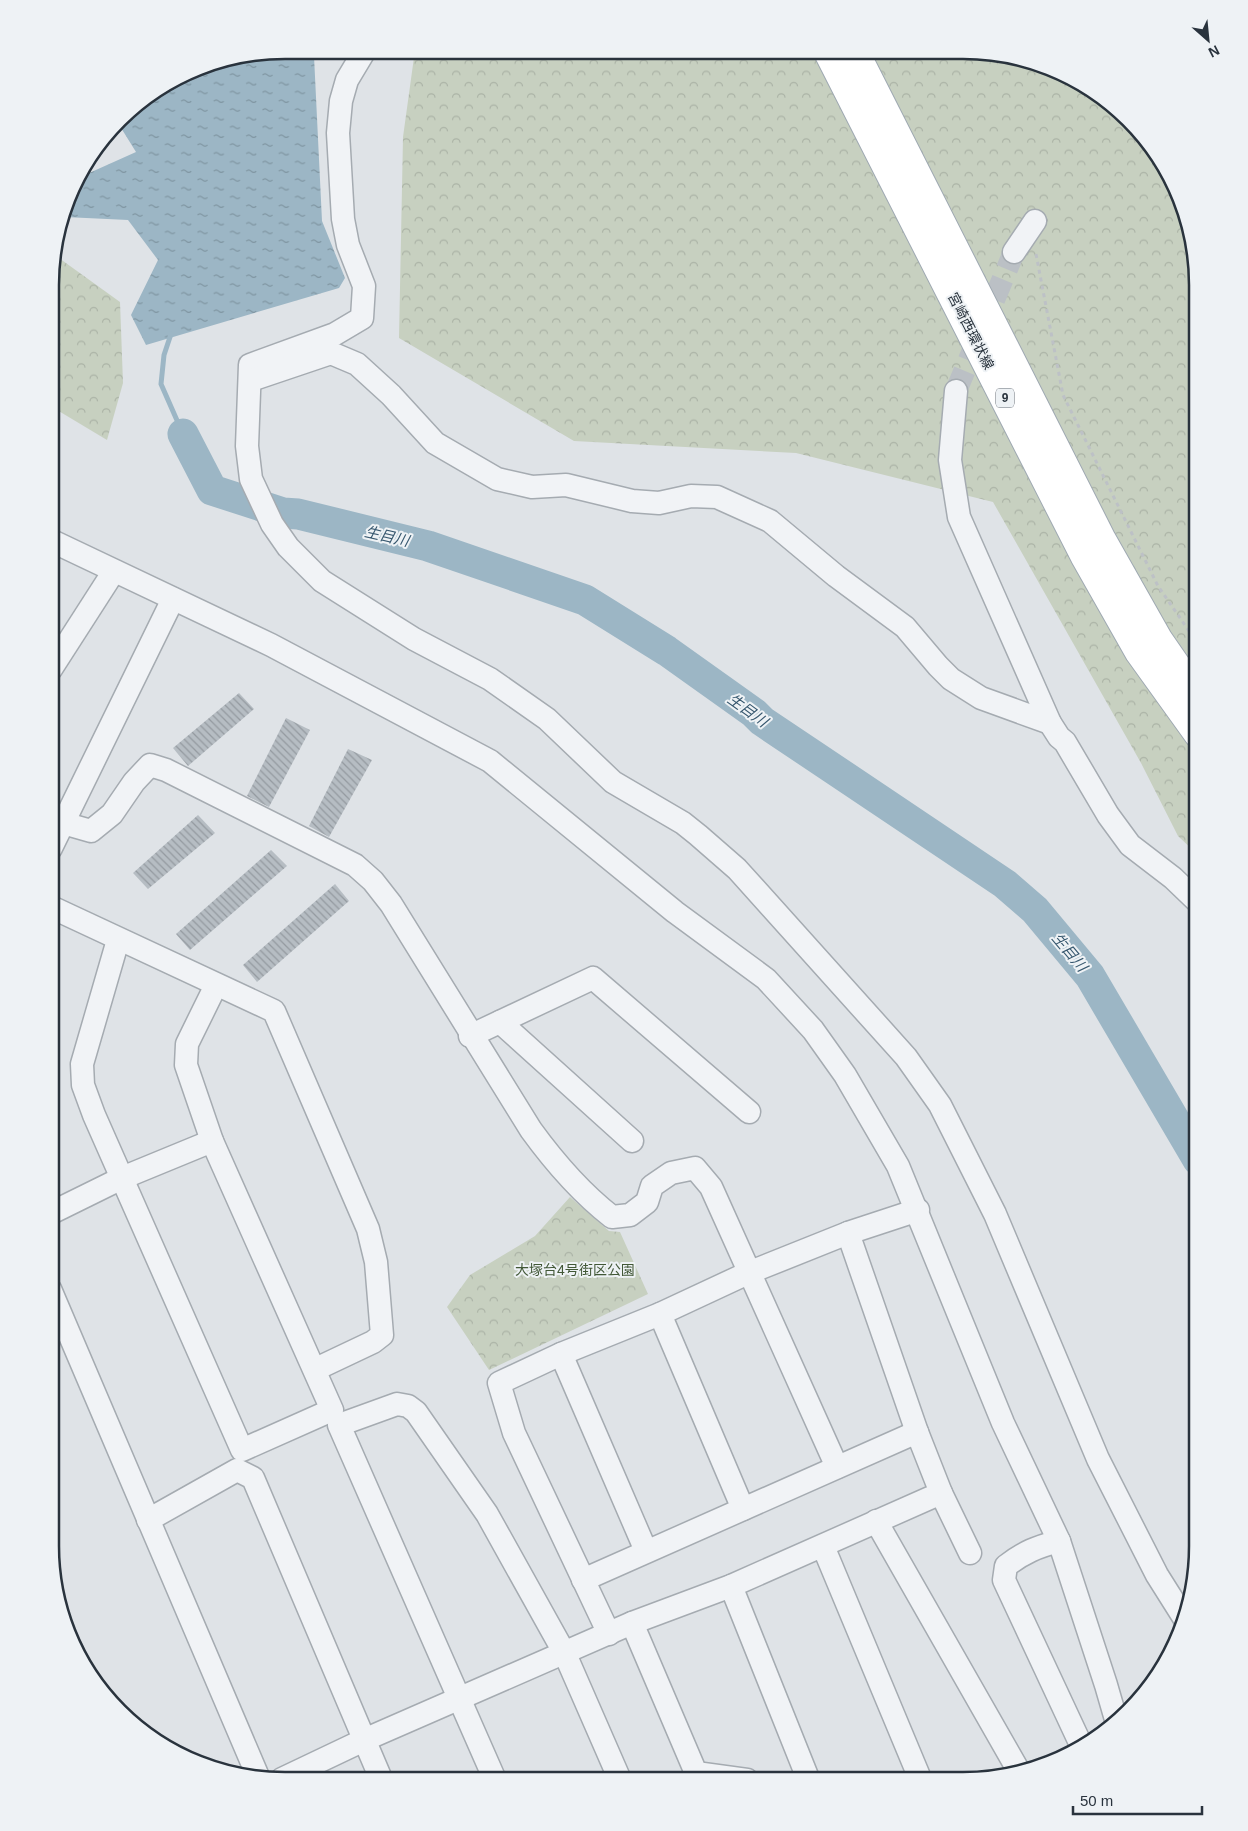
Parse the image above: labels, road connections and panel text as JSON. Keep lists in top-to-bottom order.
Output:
{
  "streets": {
    "main road": ["宮崎西環状線", "9"]
  },
  "water": ["生目川"],
  "parks": ["大塚台4号街区公園"],
  "scale_bar": "50 m",
  "north": "bottom right"
}
